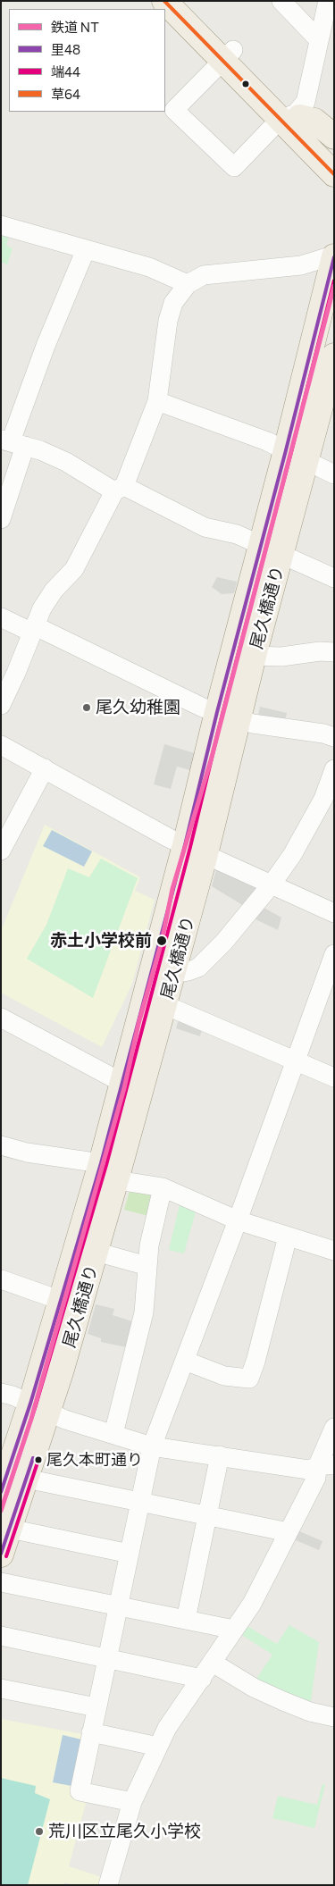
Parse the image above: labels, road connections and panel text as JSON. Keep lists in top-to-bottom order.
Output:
{
  "streets": {
    "main road": ["尾久橋通り"]
  },
  "places": [
    "尾久幼稚園",
    "赤土小学校前",
    "尾久本町通り",
    "荒川区立尾久小学校"
  ],
  "lines": [
    "transit line 草64",
    "transit line 里48",
    "transit line 端44",
    "rail line NT"
  ],
  "legend": [
    "鉄道 NT",
    "里48",
    "端44",
    "草64"
  ]
}
